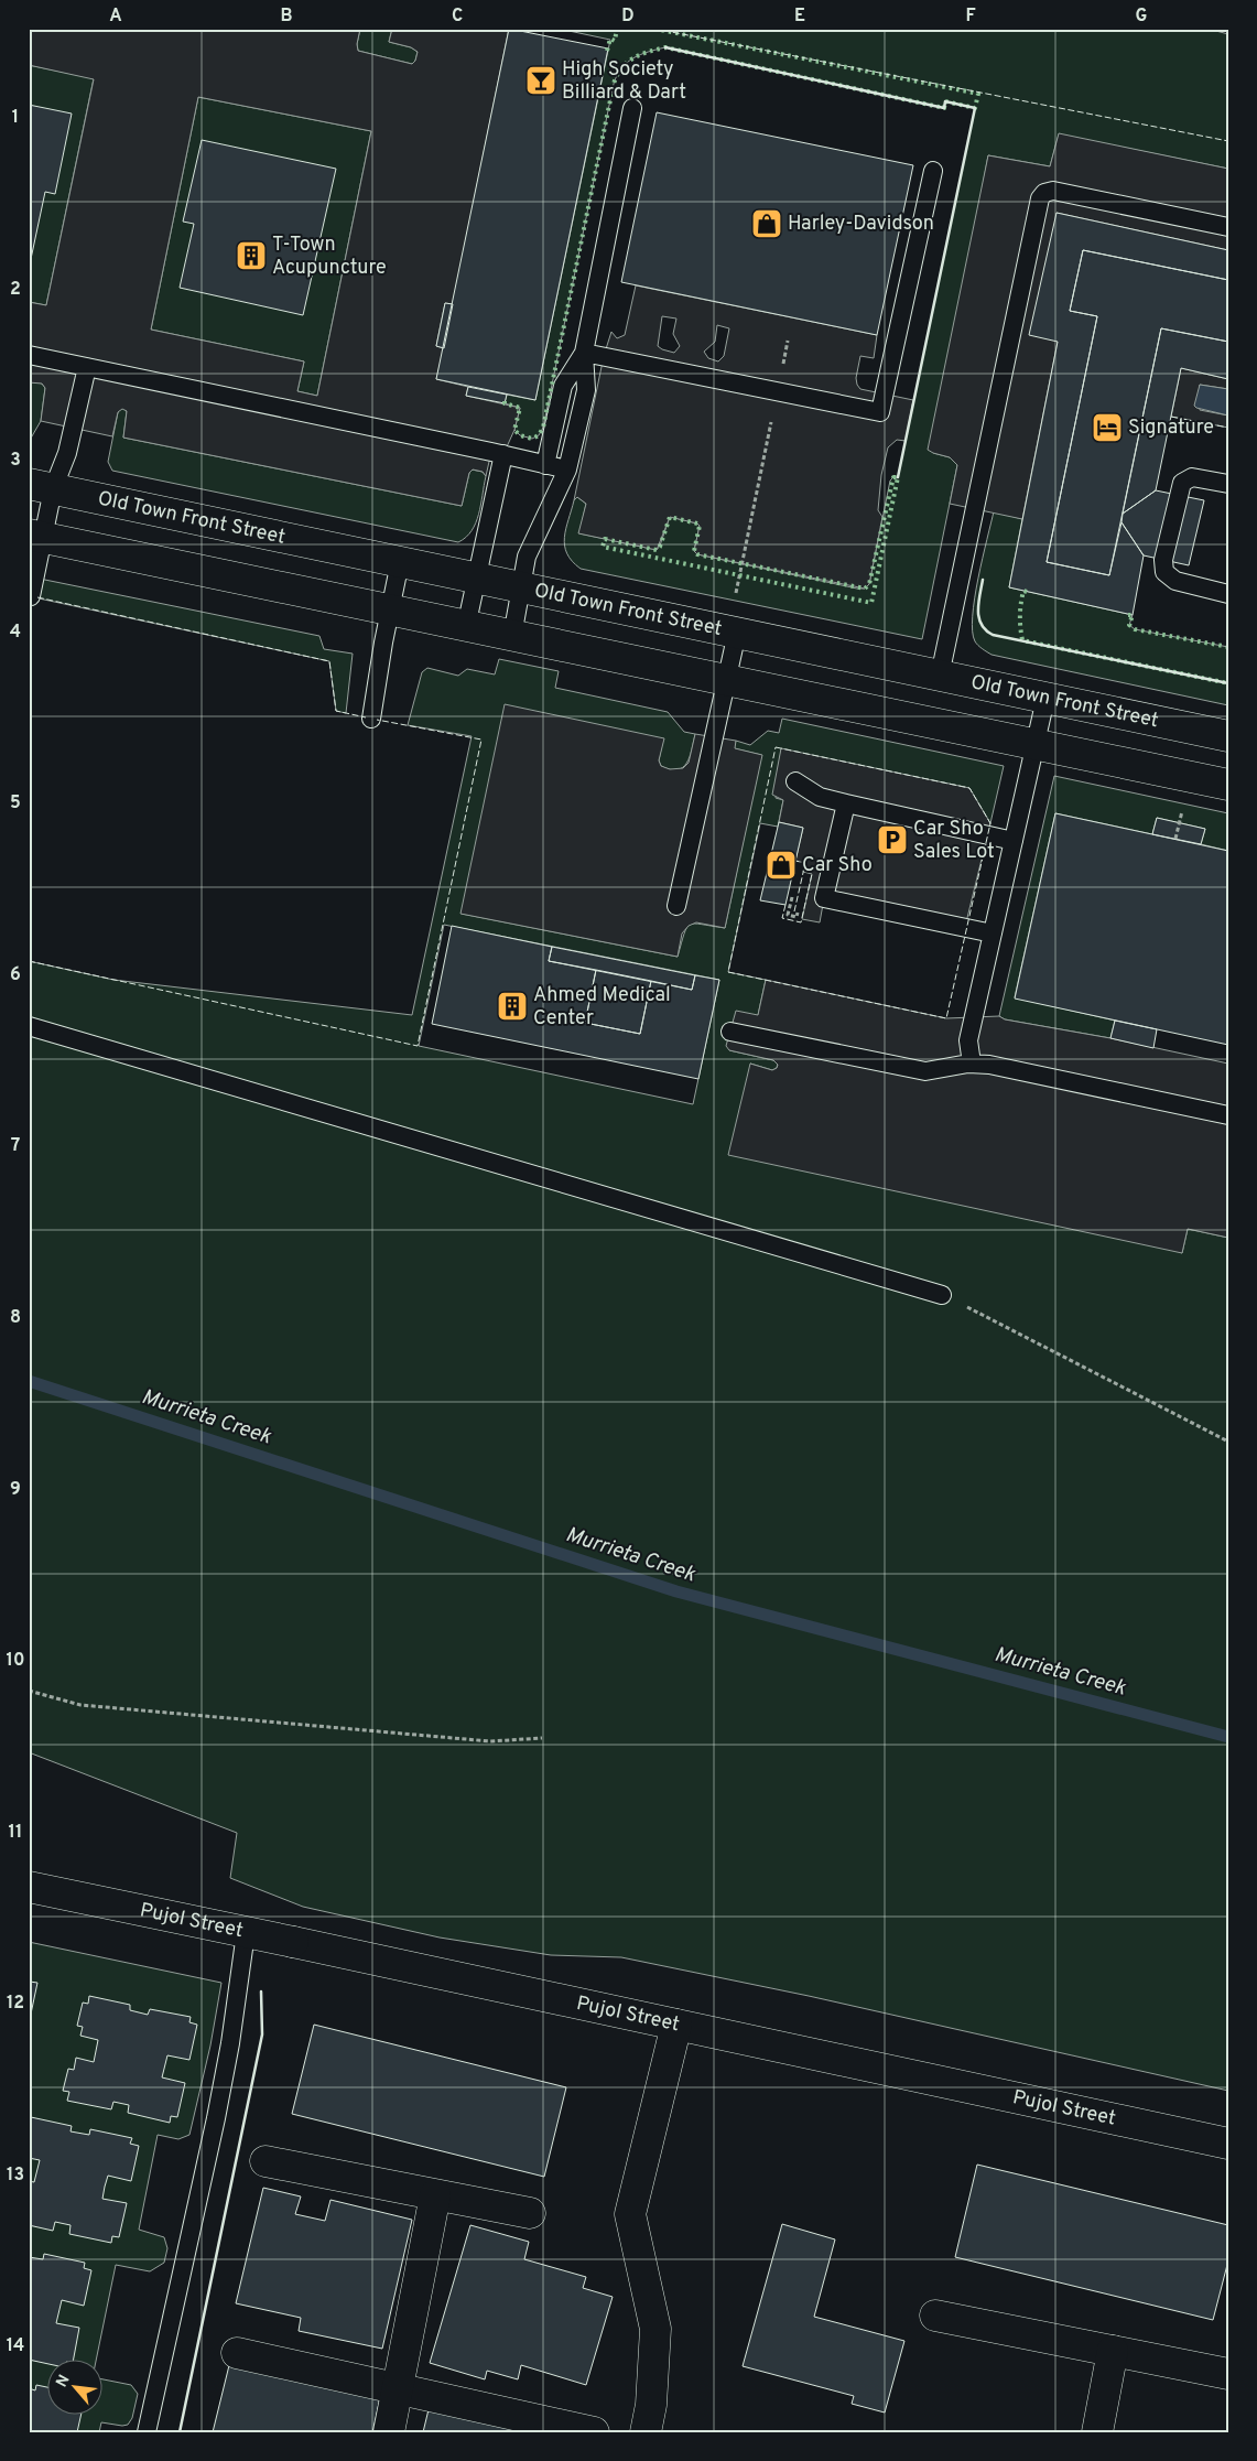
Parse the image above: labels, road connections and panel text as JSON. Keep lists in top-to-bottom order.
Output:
{
  "streets": {
    "street": ["Old Town Front Street", "Pujol Street"]
  },
  "water": ["Murrieta Creek"],
  "places": {
    "bar": ["High Society Billiard & Dart"],
    "shop": ["Harley-Davidson", "Car Sho"],
    "building": ["T-Town Acupuncture", "Ahmed Medical Center"],
    "hotel": ["Signature"],
    "parking": ["Car Sho Sales Lot"]
  },
  "north": "top left",
  "grid": {
    "columns": [
      "A",
      "B",
      "C",
      "D",
      "E",
      "F",
      "G"
    ],
    "rows": [
      "1",
      "2",
      "3",
      "4",
      "5",
      "6",
      "7",
      "8",
      "9",
      "10",
      "11",
      "12",
      "13",
      "14"
    ]
  }
}
